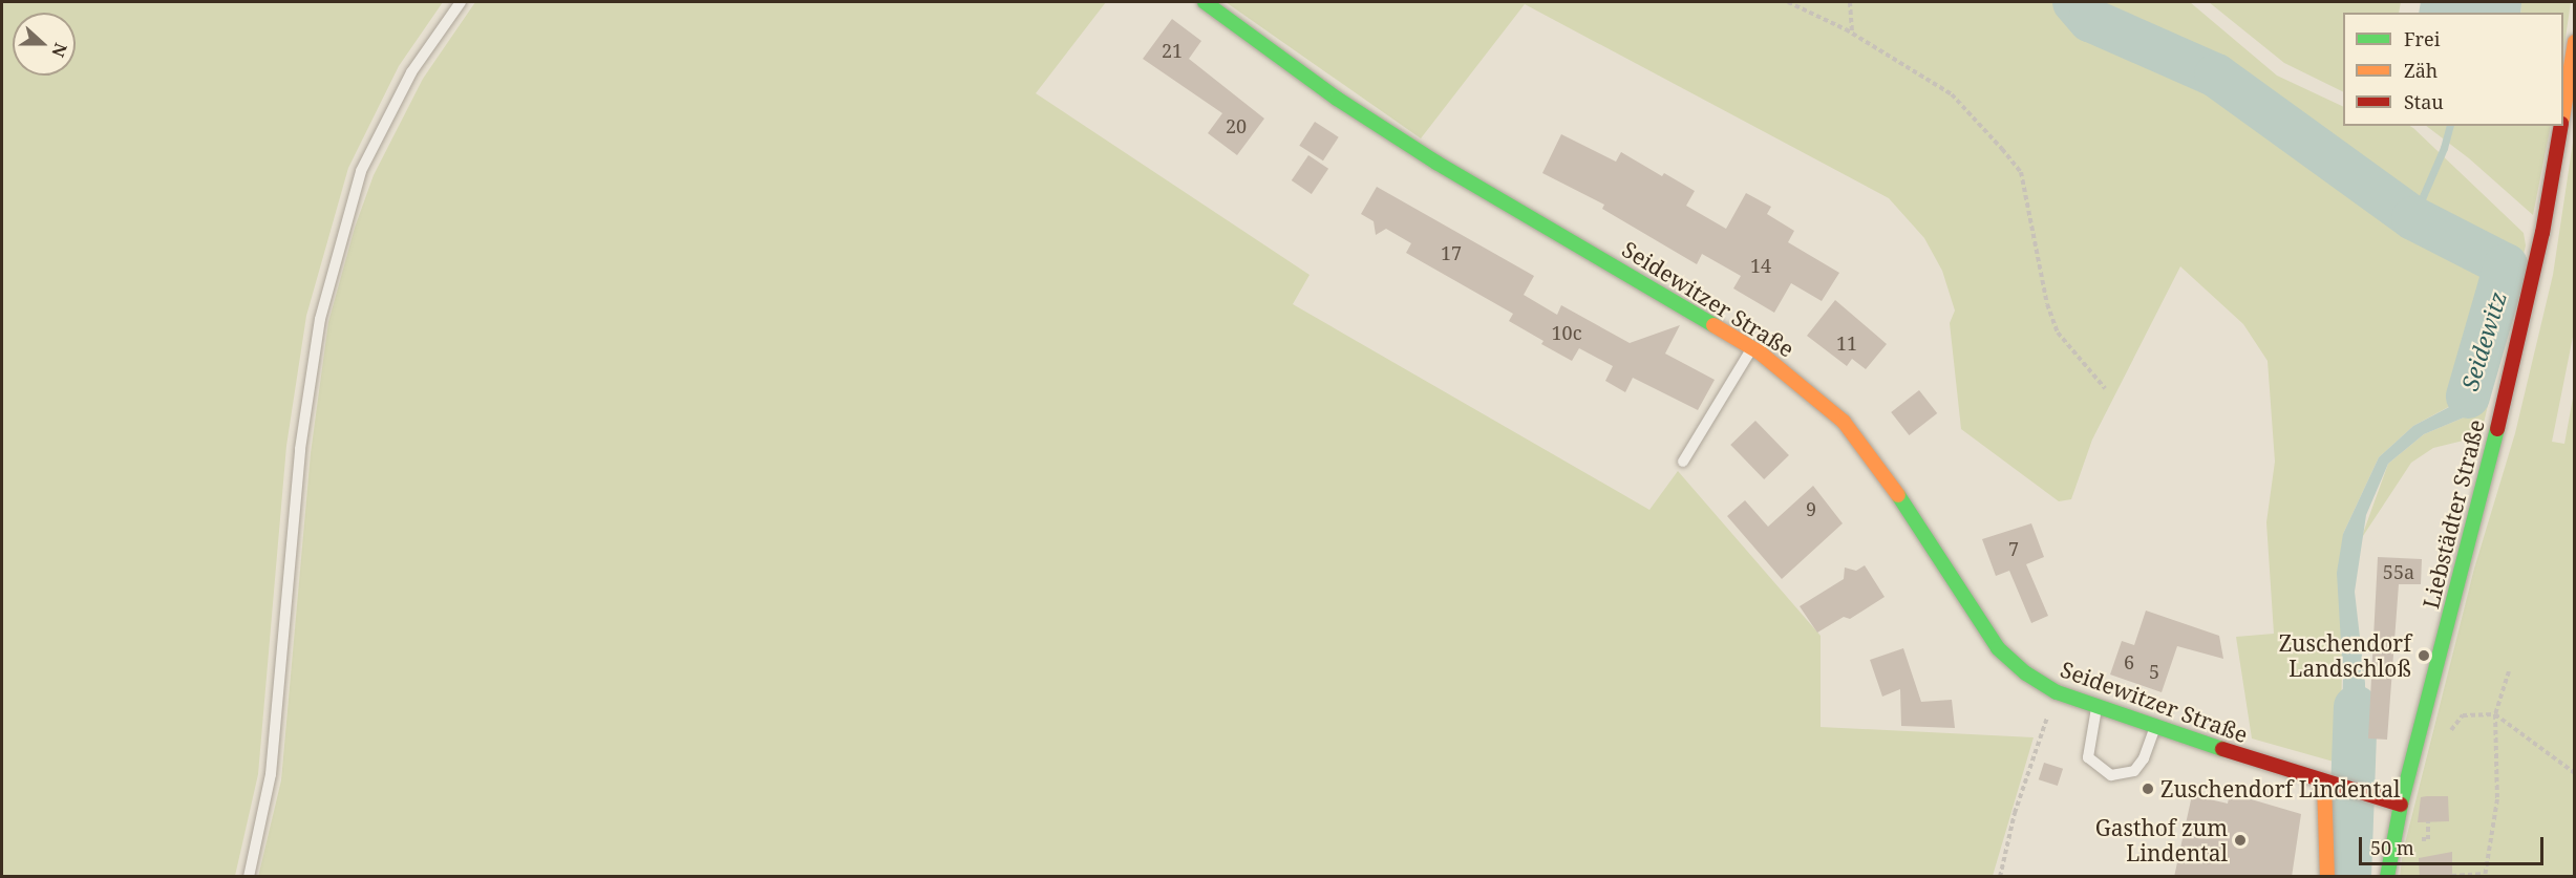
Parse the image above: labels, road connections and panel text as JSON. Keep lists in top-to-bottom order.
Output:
{
  "streets": {
    "street": ["Seidewitzer Straße", "Liebstädter Straße"]
  },
  "crossings": [
    ["Seidewitzer Straße", "Liebstädter Straße"]
  ],
  "water": ["Seidewitz"],
  "places": ["Zuschendorf Landschloß", "Zuschendorf Lindental", "Gasthof zum Lindental"],
  "house_numbers": [
    "21",
    "20",
    "17",
    "14",
    "10c",
    "11",
    "9",
    "7",
    "55a",
    "6",
    "5"
  ],
  "legend": ["Frei", "Zäh", "Stau"],
  "scale_bar": "50 m",
  "north": "right"
}
